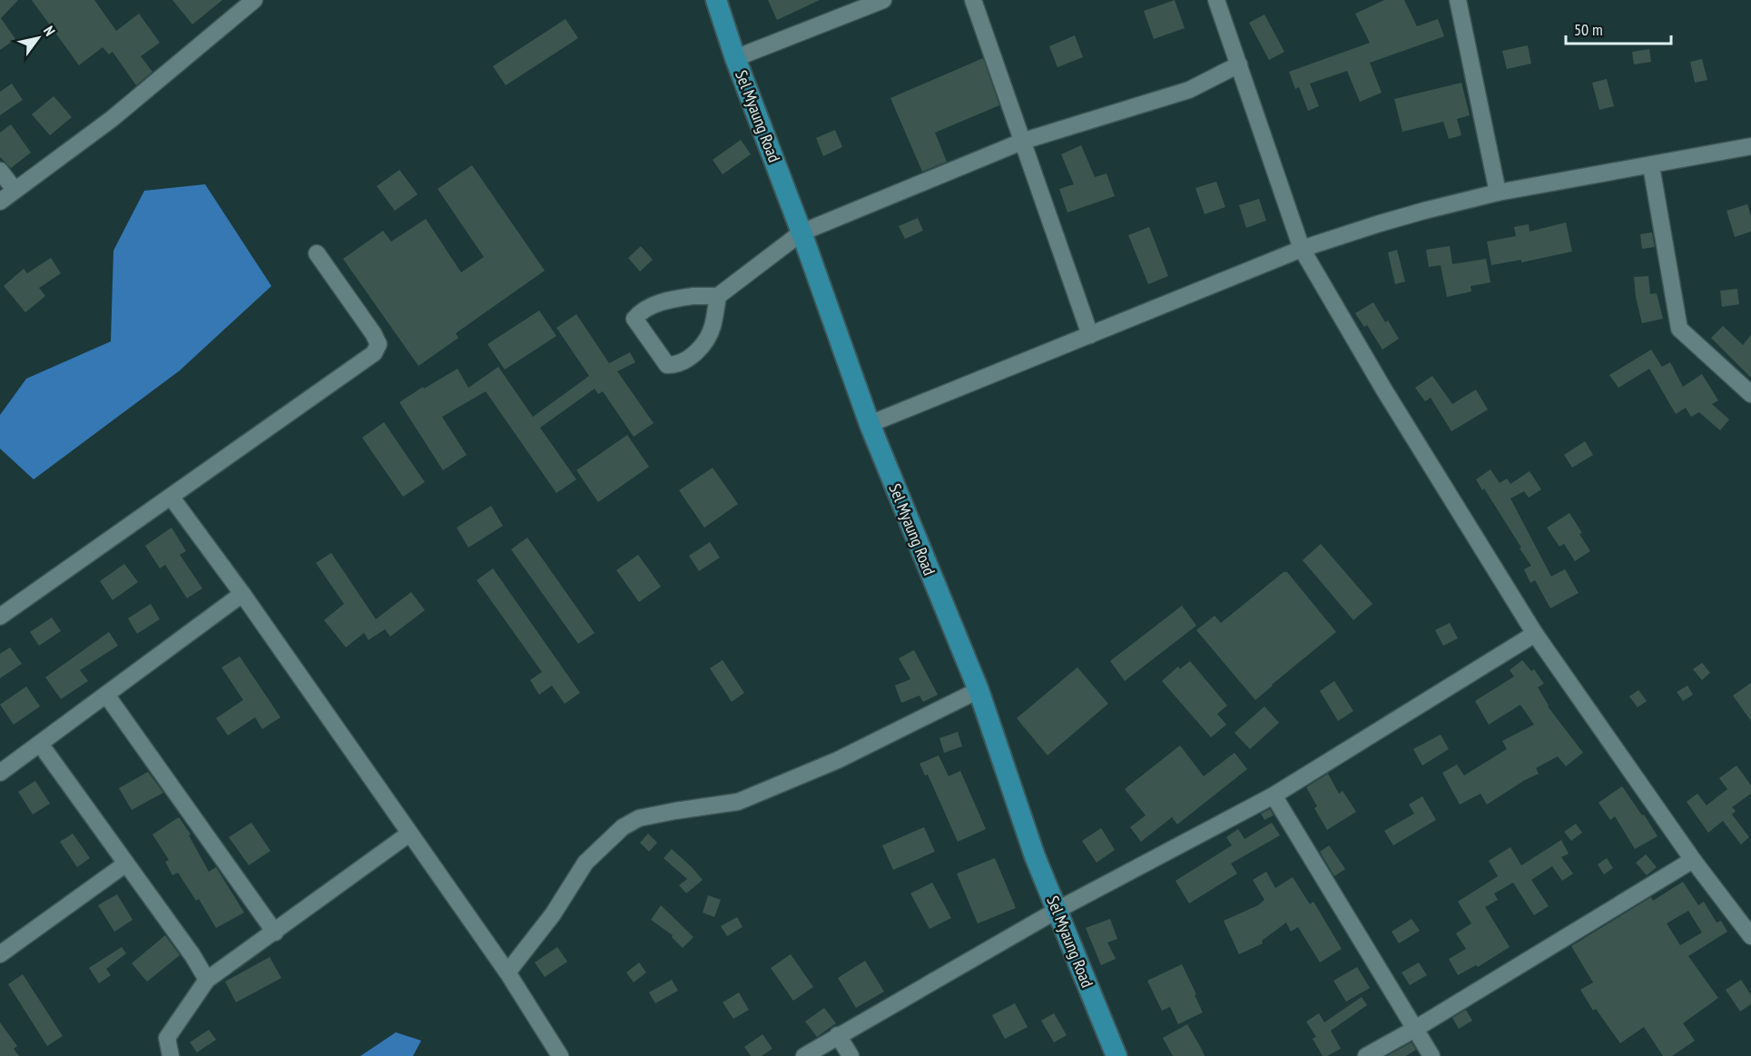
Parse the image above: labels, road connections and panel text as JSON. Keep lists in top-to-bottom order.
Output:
{
  "streets": {
    "main road": ["Sel Myaung Road"]
  },
  "scale_bar": "50 m",
  "north": "top right"
}
